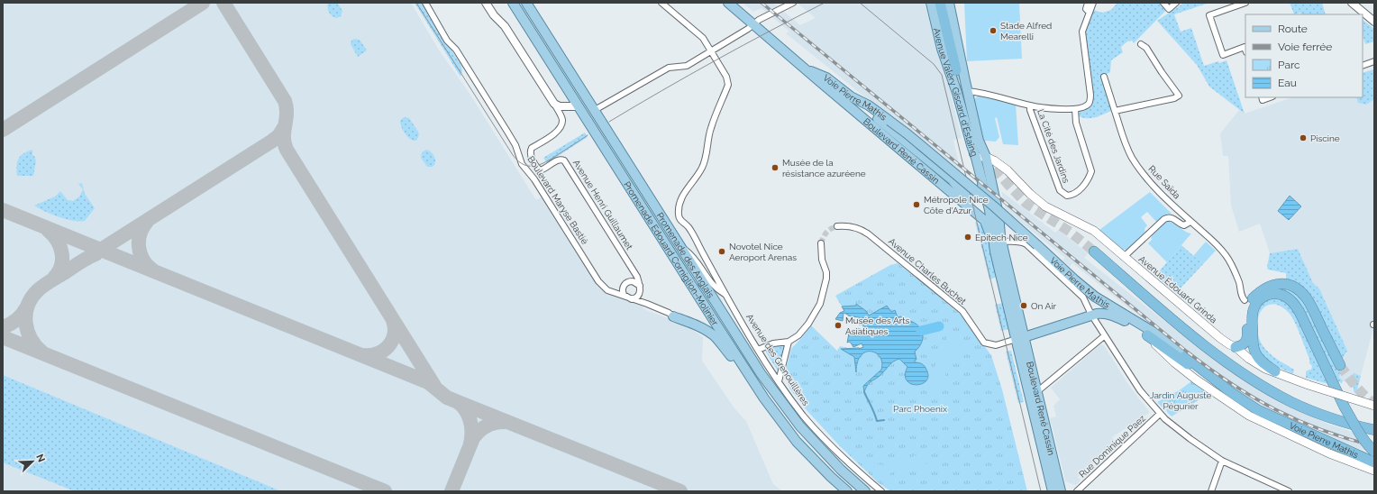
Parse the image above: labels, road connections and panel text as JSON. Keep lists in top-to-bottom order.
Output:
{
  "streets": {
    "highway": ["Voie Pierre Mathis"],
    "main road": [
      "Avenue Valéry Giscard d'Estaing",
      "Boulevard René Cassin",
      "Promenade Edouard Corniglion-Molinier",
      "Promenade des Anglais",
      "Avenue Édouard Grinda"
    ],
    "street": [
      "La Cité des Jardins",
      "Rue Saïda",
      "Boulevard Maryse Bastié",
      "Avenue Henri Guillaumet",
      "Avenue Charles Buchet",
      "Avenue des Grenouillères",
      "Rue Dominique Paez"
    ]
  },
  "crossings": [
    ["Avenue Valéry Giscard d'Estaing", "Boulevard René Cassin"],
    ["Avenue Valéry Giscard d'Estaing", "Avenue Édouard Grinda"],
    ["Voie Pierre Mathis", "Boulevard René Cassin"],
    ["Boulevard René Cassin", "Avenue Charles Buchet"],
    ["Boulevard René Cassin", "Avenue Édouard Grinda"],
    ["Boulevard Maryse Bastié", "Avenue Henri Guillaumet"],
    ["Promenade des Anglais", "Avenue des Grenouillères"]
  ],
  "parks": ["Jardin Auguste Pégurier", "Parc Phoenix"],
  "places": [
    "Stade Alfred Mearelli",
    "Piscine",
    "Musée de la résistance azuréene",
    "Métropole Nice Côte d'Azur",
    "Epitech Nice",
    "Novotel Nice Aeroport Arenas",
    "On Air",
    "Musée des Arts Asiatiques"
  ],
  "legend": [
    "Route",
    "Voie ferrée",
    "Parc",
    "Eau"
  ],
  "north": "top right"
}
